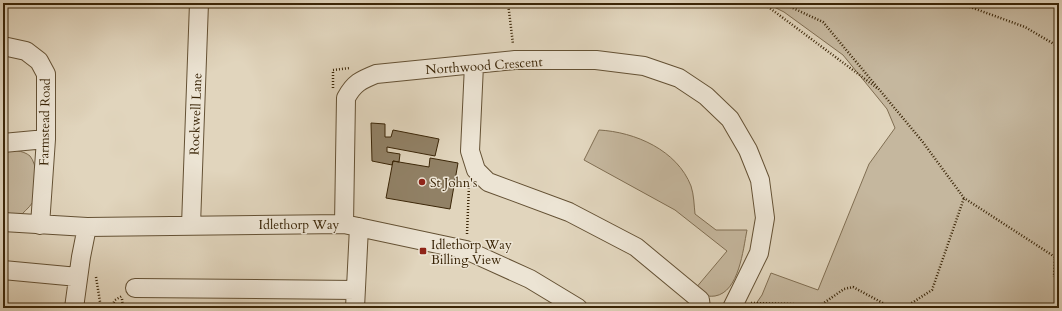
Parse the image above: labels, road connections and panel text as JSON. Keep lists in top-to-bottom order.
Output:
{
  "streets": {
    "street": [
      "Northwood Crescent",
      "Rockwell Lane",
      "Farmstead Road",
      "Idlethorp Way"
    ]
  },
  "crossings": [
    ["Northwood Crescent", "Idlethorp Way"],
    ["Rockwell Lane", "Idlethorp Way"],
    ["Farmstead Road", "Idlethorp Way"]
  ],
  "places": {
    "other": ["St John's"],
    "transit": ["Idlethorp Way Billing View"]
  }
}
